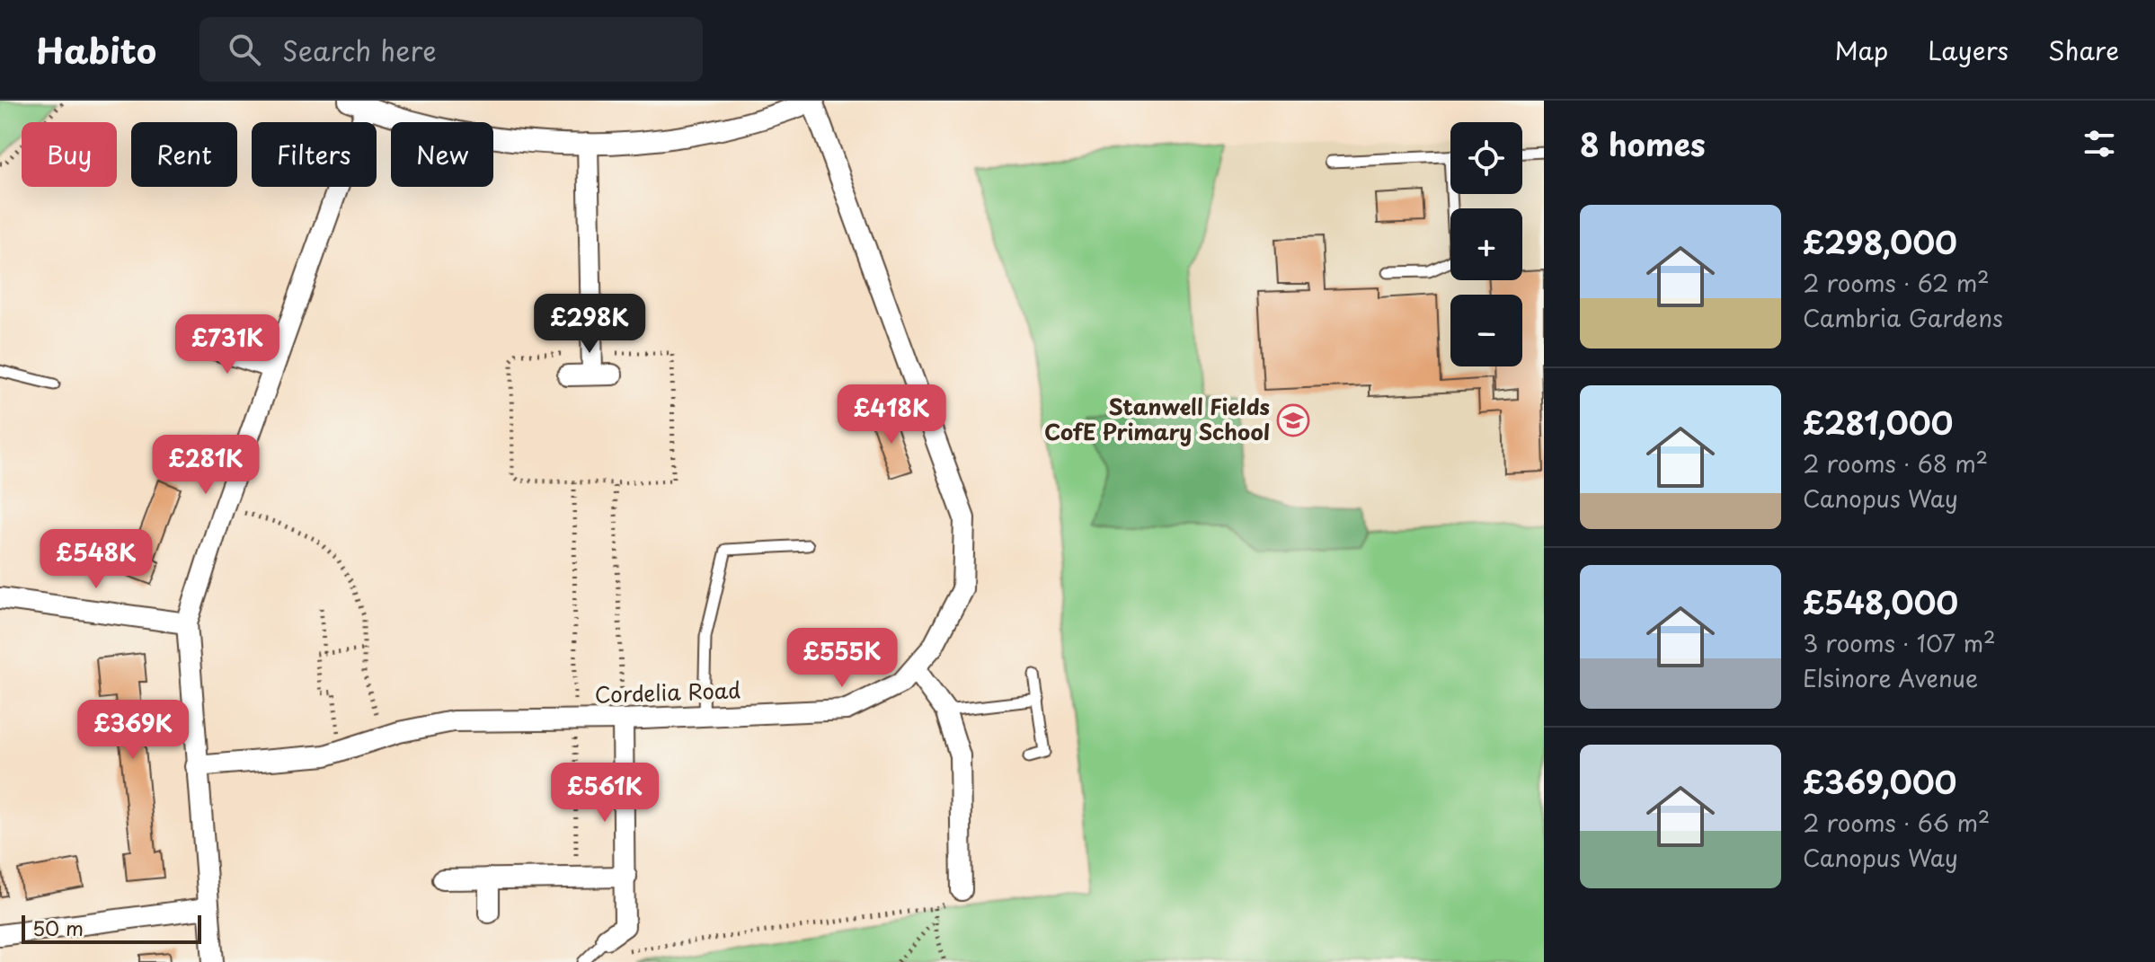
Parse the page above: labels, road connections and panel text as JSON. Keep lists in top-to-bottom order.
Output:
{
  "streets": {
    "street": ["Cordelia Road"]
  },
  "places": {
    "school or university": ["Stanwell Fields CofE Primary School"]
  },
  "scale_bar": "50 m",
  "page": {
    "header": "Habito",
    "search": "Search here",
    "nav": ["Map", "Layers", "Share"],
    "heading": "8 homes",
    "map_buttons": ["+", "−"],
    "chip": [
      "Buy",
      "Rent",
      "Filters",
      "New"
    ],
    "list": [
      {
        "name": "£298,000",
        "note": "2 rooms · 62 m² · Cambria Gardens"
      },
      {
        "name": "£281,000",
        "note": "2 rooms · 68 m² · Canopus Way"
      },
      {
        "name": "£548,000",
        "note": "3 rooms · 107 m² · Elsinore Avenue"
      },
      {
        "name": "£369,000",
        "note": "2 rooms · 66 m² · Canopus Way"
      }
    ],
    "price": [
      "£298K",
      "£731K",
      "£418K",
      "£281K",
      "£548K",
      "£555K",
      "£369K",
      "£561K"
    ],
    "scale": "50 m"
  }
}
